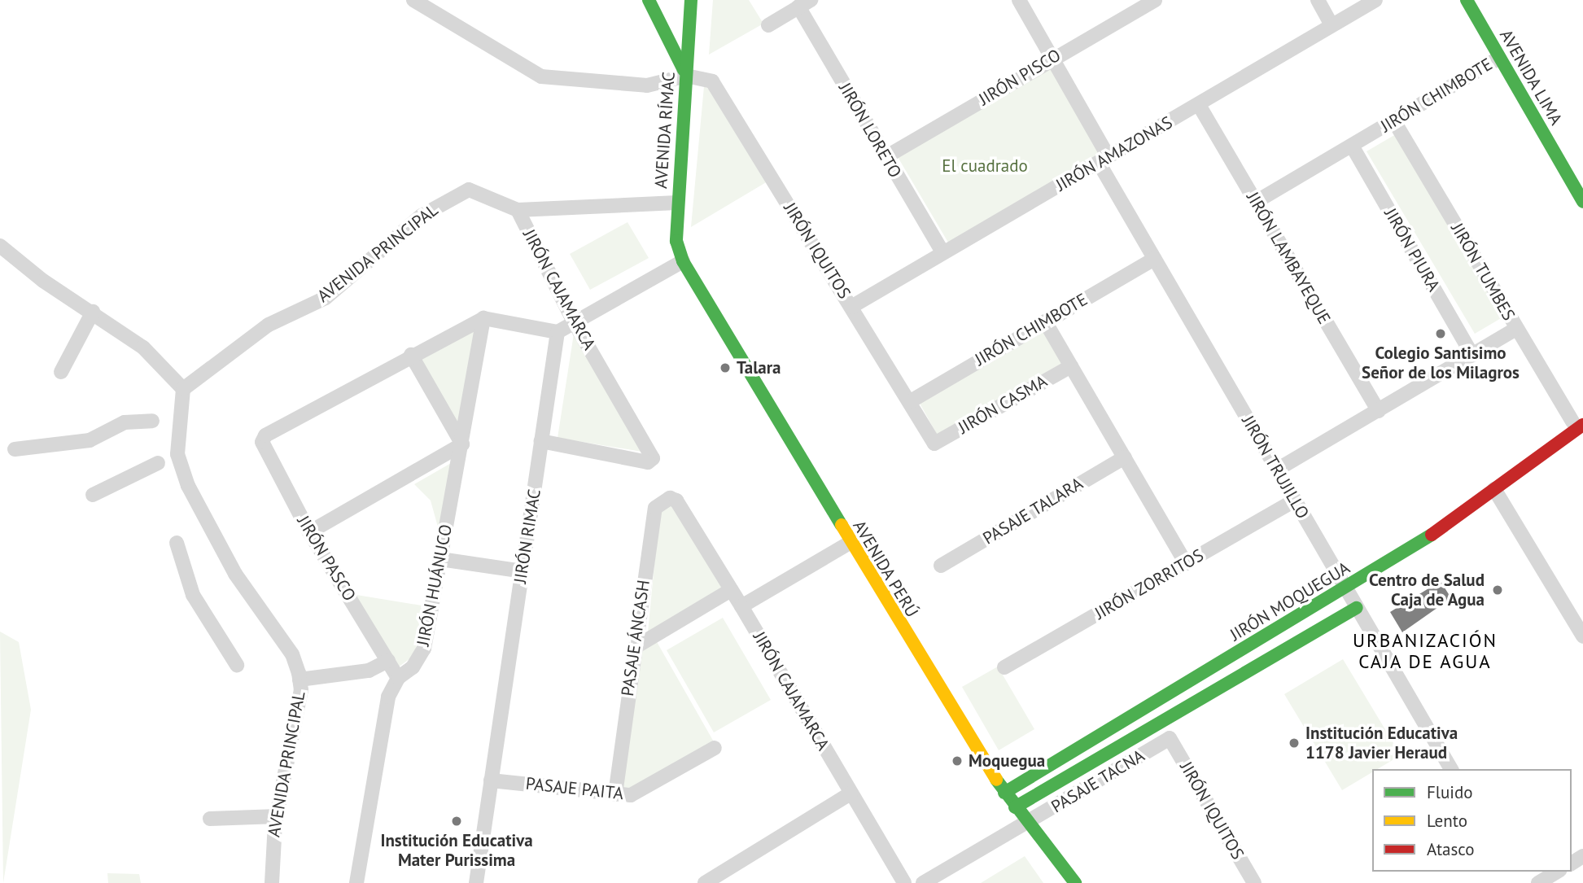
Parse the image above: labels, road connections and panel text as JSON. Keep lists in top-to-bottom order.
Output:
{
  "streets": {
    "main road": [
      "AVENIDA LIMA",
      "AVENIDA RÍMAC",
      "AVENIDA PERÚ",
      "JIRÓN MOQUEGUA"
    ],
    "street": [
      "JIRÓN PISCO",
      "JIRÓN CHIMBOTE",
      "JIRÓN LORETO",
      "JIRÓN AMAZONAS",
      "JIRÓN PIURA",
      "JIRÓN IQUITOS",
      "AVENIDA PRINCIPAL",
      "JIRÓN LAMBAYEQUE",
      "JIRÓN TUMBES",
      "JIRÓN CAJAMARCA",
      "JIRÓN CASMA",
      "JIRÓN TRUJILLO",
      "PASAJE TALARA",
      "JIRÓN RIMAC",
      "JIRÓN PASCO",
      "JIRÓN ZORRITOS",
      "JIRÓN HUÁNUCO",
      "PASAJE ÁNCASH",
      "PASAJE TACNA",
      "PASAJE PAITA"
    ]
  },
  "crossings": [
    ["JIRÓN PISCO", "JIRÓN LORETO"],
    ["JIRÓN PISCO", "JIRÓN TRUJILLO"],
    ["AVENIDA LIMA", "JIRÓN CHIMBOTE"],
    ["JIRÓN CHIMBOTE", "JIRÓN PIURA"],
    ["JIRÓN CHIMBOTE", "JIRÓN IQUITOS"],
    ["JIRÓN CHIMBOTE", "JIRÓN LAMBAYEQUE"],
    ["JIRÓN CHIMBOTE", "JIRÓN TUMBES"],
    ["JIRÓN CHIMBOTE", "JIRÓN TRUJILLO"],
    ["AVENIDA RÍMAC", "JIRÓN IQUITOS"],
    ["AVENIDA RÍMAC", "AVENIDA PRINCIPAL"],
    ["AVENIDA RÍMAC", "AVENIDA PERÚ"],
    ["JIRÓN LORETO", "JIRÓN AMAZONAS"],
    ["JIRÓN AMAZONAS", "JIRÓN IQUITOS"],
    ["JIRÓN AMAZONAS", "JIRÓN LAMBAYEQUE"],
    ["JIRÓN AMAZONAS", "JIRÓN TRUJILLO"],
    ["JIRÓN IQUITOS", "JIRÓN CASMA"],
    ["JIRÓN IQUITOS", "PASAJE TACNA"],
    ["AVENIDA PRINCIPAL", "JIRÓN CAJAMARCA"],
    ["JIRÓN TUMBES", "JIRÓN MOQUEGUA"],
    ["JIRÓN CAJAMARCA", "JIRÓN RIMAC"],
    ["JIRÓN CAJAMARCA", "PASAJE ÁNCASH"],
    ["JIRÓN TRUJILLO", "JIRÓN ZORRITOS"],
    ["JIRÓN TRUJILLO", "JIRÓN MOQUEGUA"],
    ["JIRÓN RIMAC", "PASAJE PAITA"],
    ["JIRÓN PASCO", "JIRÓN HUÁNUCO"],
    ["AVENIDA PERÚ", "JIRÓN MOQUEGUA"],
    ["AVENIDA PERÚ", "PASAJE TACNA"],
    ["PASAJE ÁNCASH", "PASAJE PAITA"]
  ],
  "districts": ["URBANIZACIÓN CAJA DE AGUA"],
  "parks": ["El cuadrado"],
  "places": [
    "Colegio Santisimo Señor de los Milagros",
    "Talara",
    "Centro de Salud Caja de Agua",
    "Institución Educativa 1178 Javier Heraud",
    "Moquegua",
    "Institución Educativa Mater Purissima"
  ],
  "legend": ["Fluido", "Lento", "Atasco"]
}
